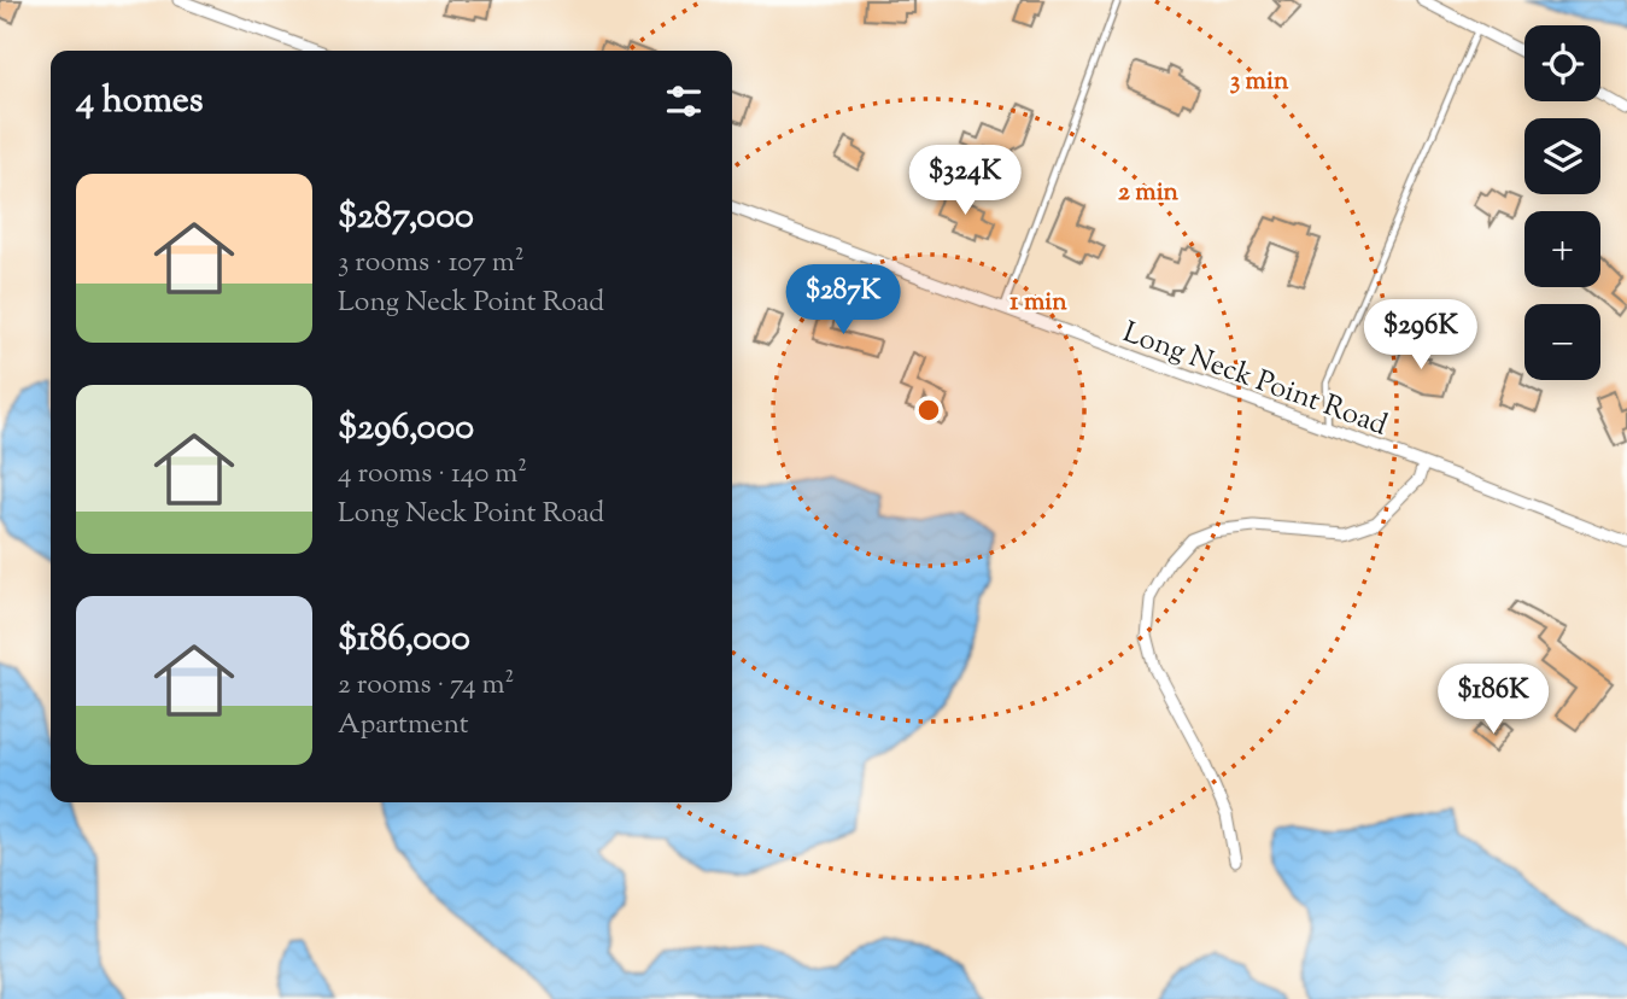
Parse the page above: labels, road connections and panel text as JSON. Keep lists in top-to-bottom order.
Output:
{
  "streets": {
    "street": ["Long Neck Point Road"]
  },
  "page": {
    "map_buttons": ["+", "−"],
    "heading": "4 homes",
    "price": [
      "$324K",
      "$287K",
      "$296K",
      "$186K"
    ],
    "list": [
      {
        "name": "$287,000",
        "note": "3 rooms · 107 m² · Long Neck Point Road"
      },
      {
        "name": "$296,000",
        "note": "4 rooms · 140 m² · Long Neck Point Road"
      },
      {
        "name": "$186,000",
        "note": "2 rooms · 74 m² · Apartment"
      }
    ]
  },
  "rings": ["3 min", "2 min", "1 min"]
}
